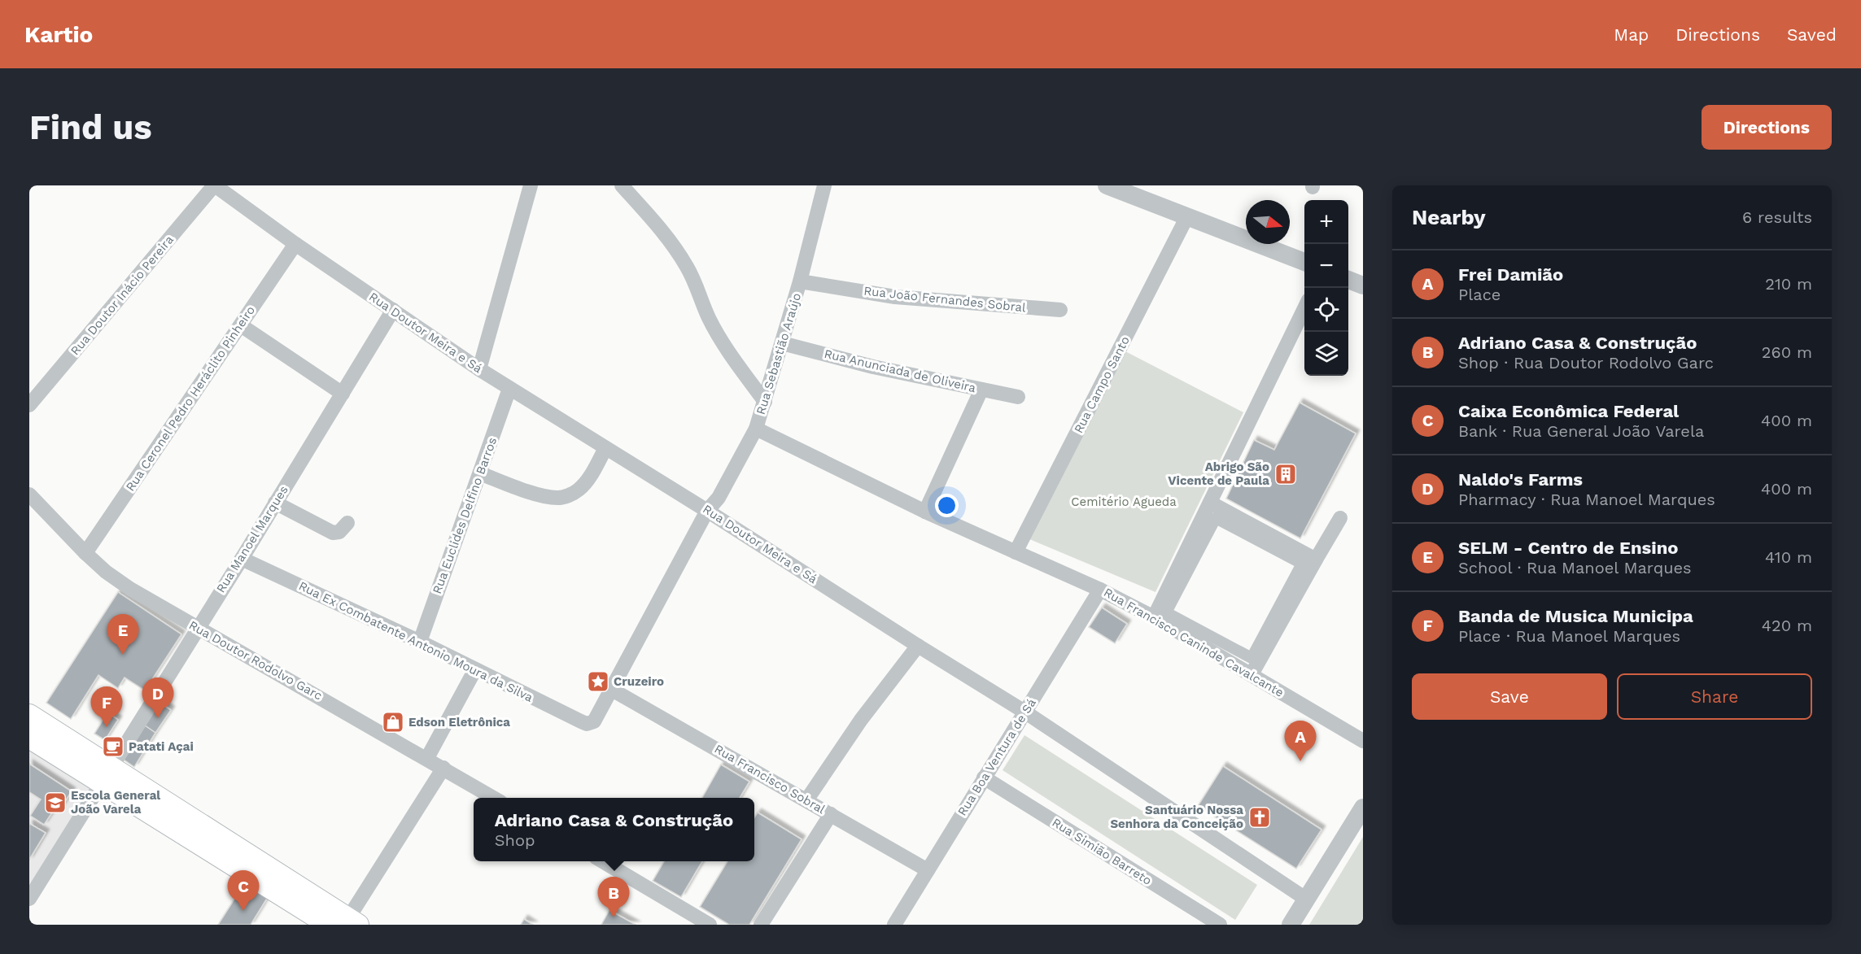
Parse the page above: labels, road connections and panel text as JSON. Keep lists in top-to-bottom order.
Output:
{
  "streets": {
    "street": [
      "Rua Doutor Inácio Pereira",
      "Rua João Fernandes Sobral",
      "Rua Doutor Meira e Sá",
      "Rua Sebastião Araújo",
      "Rua Anunciada de Oliveira",
      "Rua Campo Santo",
      "Rua Ceronel Pedro Heráclito Pinheiro",
      "Rua Euclides Delfino Barros",
      "Rua Manoel Marques",
      "Rua Ex Combatente Antonio Moura da Silva",
      "Rua Francisco Caninde Cavalcante",
      "Rua Doutor Rodolvo Garc",
      "Rua Boa Ventura de Sá",
      "Rua Francisco Sobral",
      "Rua Simião Barreto"
    ]
  },
  "crossings": [
    ["Rua Doutor Inácio Pereira", "Rua Doutor Meira e Sá"],
    ["Rua João Fernandes Sobral", "Rua Sebastião Araújo"],
    ["Rua Doutor Meira e Sá", "Rua Sebastião Araújo"],
    ["Rua Doutor Meira e Sá", "Rua Ceronel Pedro Heráclito Pinheiro"],
    ["Rua Doutor Meira e Sá", "Rua Euclides Delfino Barros"],
    ["Rua Doutor Meira e Sá", "Rua Manoel Marques"],
    ["Rua Doutor Meira e Sá", "Rua Boa Ventura de Sá"],
    ["Rua Sebastião Araújo", "Rua Anunciada de Oliveira"],
    ["Rua Sebastião Araújo", "Rua Ex Combatente Antonio Moura da Silva"],
    ["Rua Sebastião Araújo", "Rua Francisco Caninde Cavalcante"],
    ["Rua Sebastião Araújo", "Rua Francisco Sobral"],
    ["Rua Campo Santo", "Rua Francisco Caninde Cavalcante"],
    ["Rua Ceronel Pedro Heráclito Pinheiro", "Rua Doutor Rodolvo Garc"],
    ["Rua Euclides Delfino Barros", "Rua Ex Combatente Antonio Moura da Silva"],
    ["Rua Manoel Marques", "Rua Ex Combatente Antonio Moura da Silva"],
    ["Rua Manoel Marques", "Rua Doutor Rodolvo Garc"],
    ["Rua Francisco Caninde Cavalcante", "Rua Boa Ventura de Sá"],
    ["Rua Boa Ventura de Sá", "Rua Francisco Sobral"],
    ["Rua Boa Ventura de Sá", "Rua Simião Barreto"]
  ],
  "parks": ["Cemitério Agueda"],
  "places": {
    "building": ["Abrigo São Vicente de Paula"],
    "place": ["Cruzeiro"],
    "shop": ["Edson Eletrônica"],
    "cafe": ["Patati Açai"],
    "school or university": ["Escola General João Varela"],
    "church": ["Santuário Nossa Senhora da Conceição"]
  },
  "north": "right",
  "page": {
    "header": "Kartio",
    "nav": ["Map", "Directions", "Saved"],
    "buttons": [
      "Directions",
      ["Save", "Share"]
    ],
    "title": "Find us",
    "heading": ["Nearby", "6 results"],
    "map_buttons": ["+", "−"],
    "list": [
      {
        "mark": "A",
        "name": "Frei Damião",
        "note": "Place",
        "value": "210 m"
      },
      {
        "mark": "B",
        "name": "Adriano Casa & Construção",
        "note": "Shop · Rua Doutor Rodolvo Garc",
        "value": "260 m"
      },
      {
        "mark": "C",
        "name": "Caixa Econômica Federal",
        "note": "Bank · Rua General João Varela",
        "value": "400 m"
      },
      {
        "mark": "D",
        "name": "Naldo's Farms",
        "note": "Pharmacy · Rua Manoel Marques",
        "value": "400 m"
      },
      {
        "mark": "E",
        "name": "SELM - Centro de Ensino",
        "note": "School · Rua Manoel Marques",
        "value": "410 m"
      },
      {
        "mark": "F",
        "name": "Banda de Musica Municipa",
        "note": "Place · Rua Manoel Marques",
        "value": "420 m"
      }
    ],
    "pins": [
      "E",
      "D",
      "F",
      "A",
      "C",
      "B"
    ],
    "popup": ["Adriano Casa & Construção", "Shop"]
  }
}
